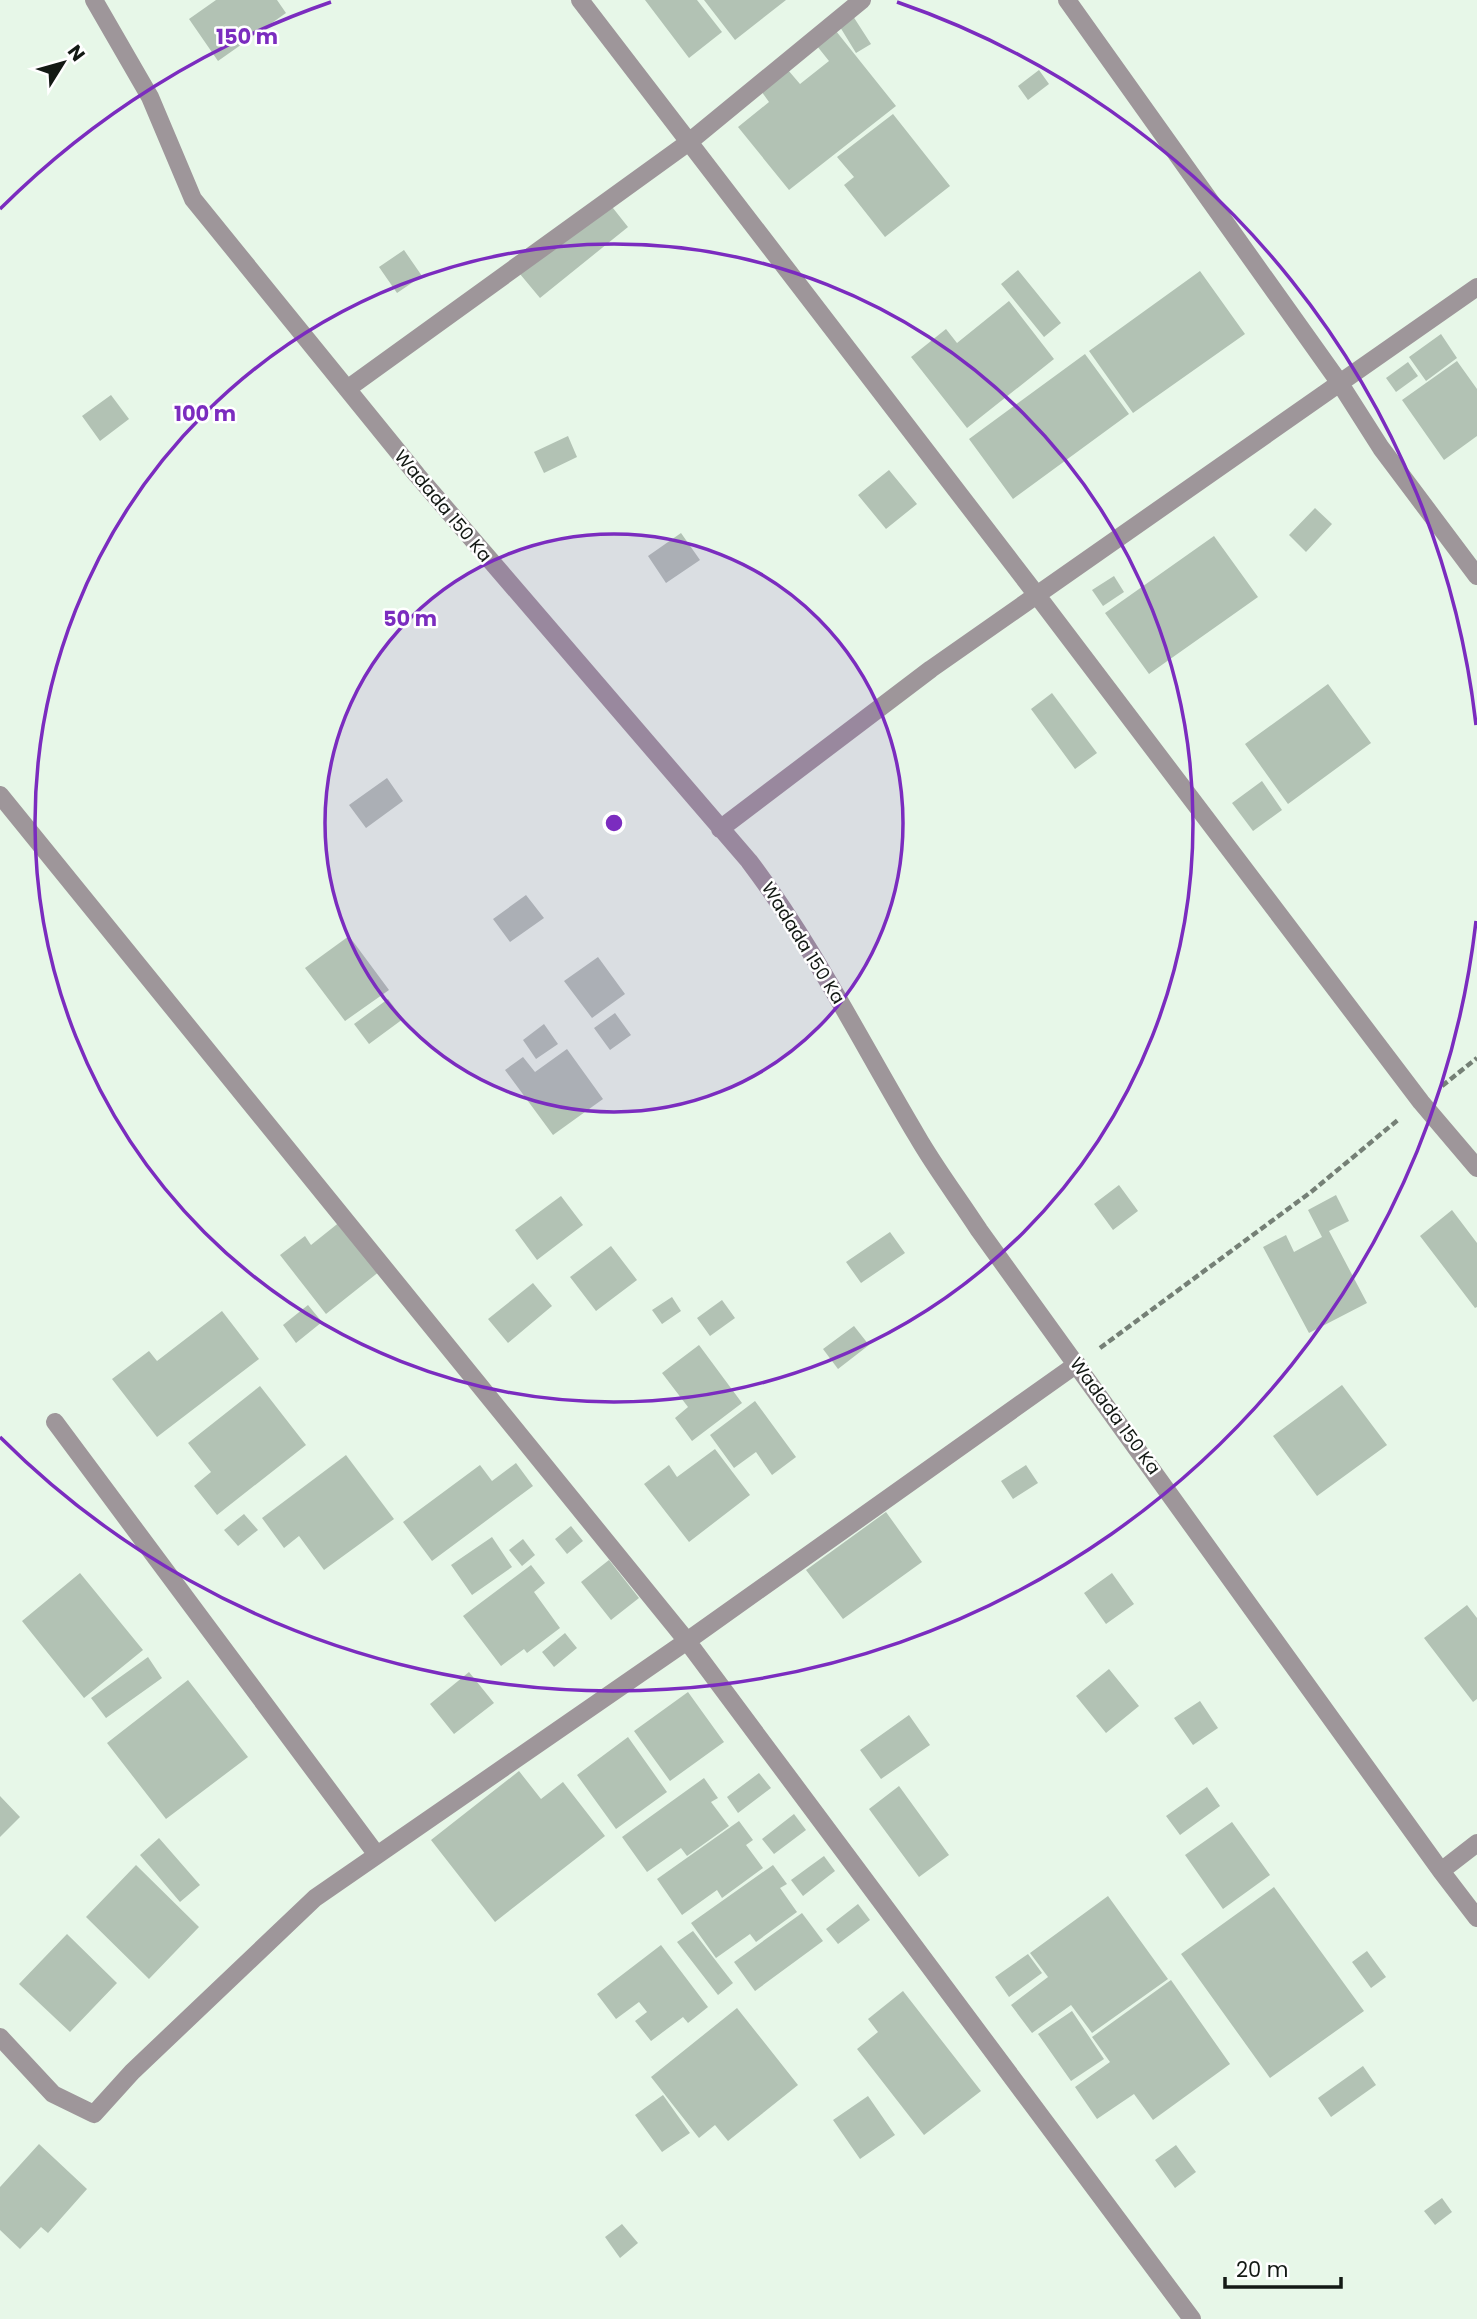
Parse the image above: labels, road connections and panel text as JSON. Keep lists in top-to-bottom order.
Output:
{
  "streets": {
    "street": ["Wadada 150 Ka"]
  },
  "scale_bar": "20 m",
  "north": "top right",
  "rings": ["150 m", "100 m", "50 m"]
}
